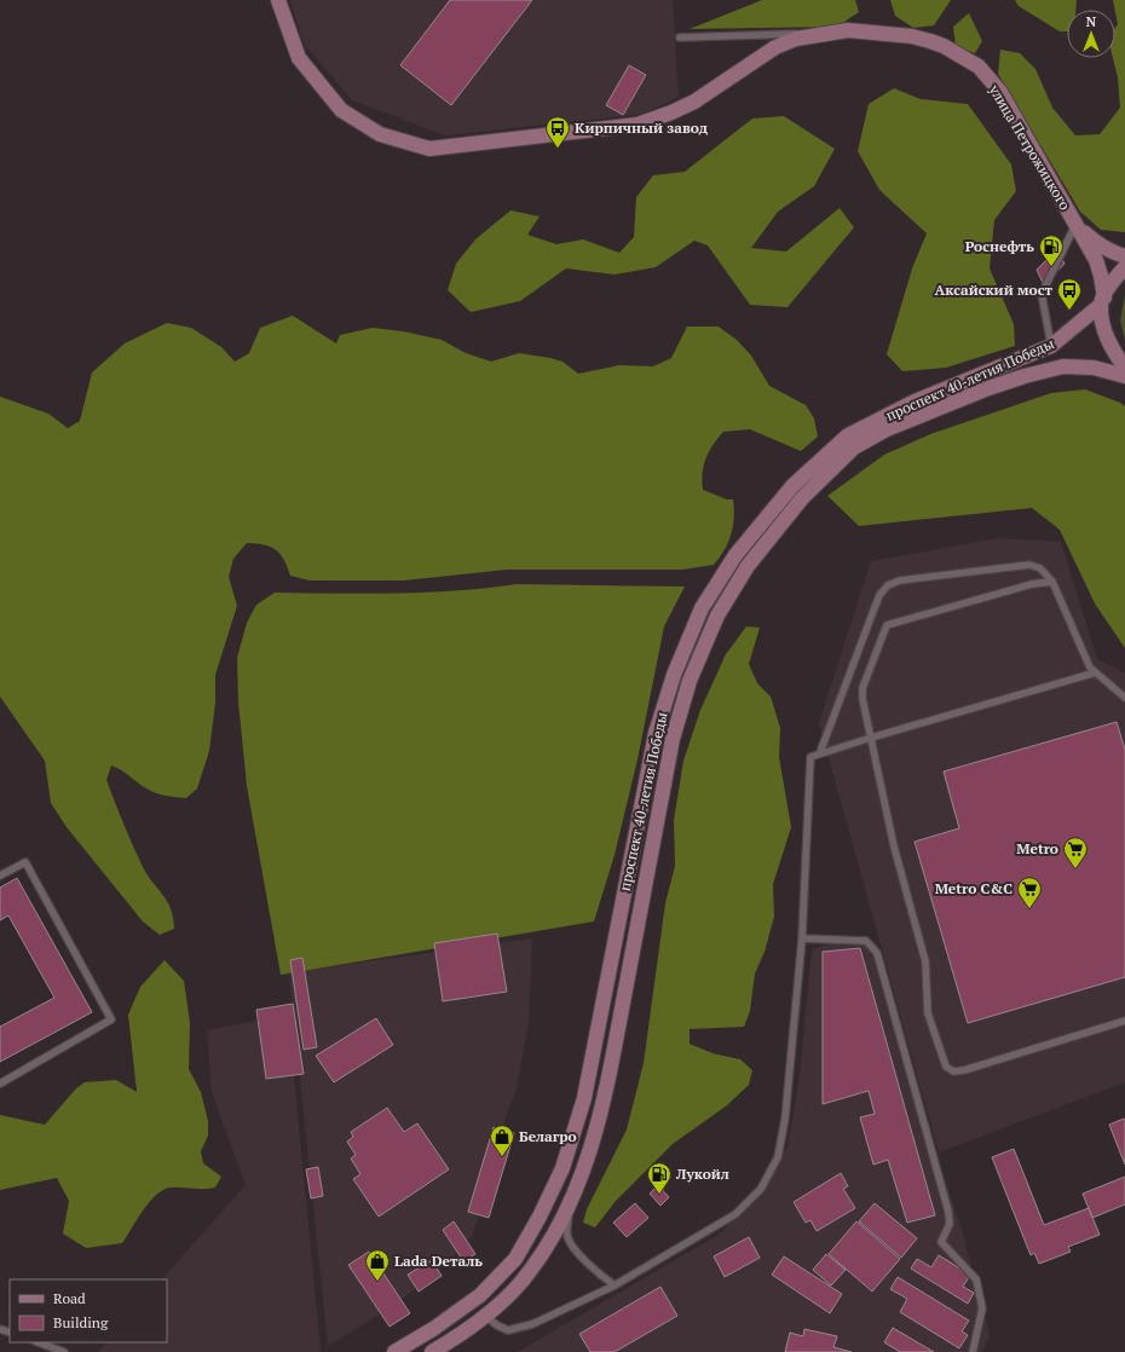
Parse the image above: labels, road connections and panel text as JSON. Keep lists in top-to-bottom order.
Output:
{
  "streets": {
    "main road": ["улица Петрожицкого", "проспект 40-летия Победы"]
  },
  "crossings": [
    ["улица Петрожицкого", "проспект 40-летия Победы"]
  ],
  "places": {
    "bus stop": ["Кирпичный завод", "Аксайский мост"],
    "fuel station": ["Роснефть", "Лукойл"],
    "supermarket": ["Metro", "Metro C&C"],
    "shop": ["Белагро", "Lada Dеталь"]
  },
  "legend": ["Road", "Building"],
  "north": "top"
}
